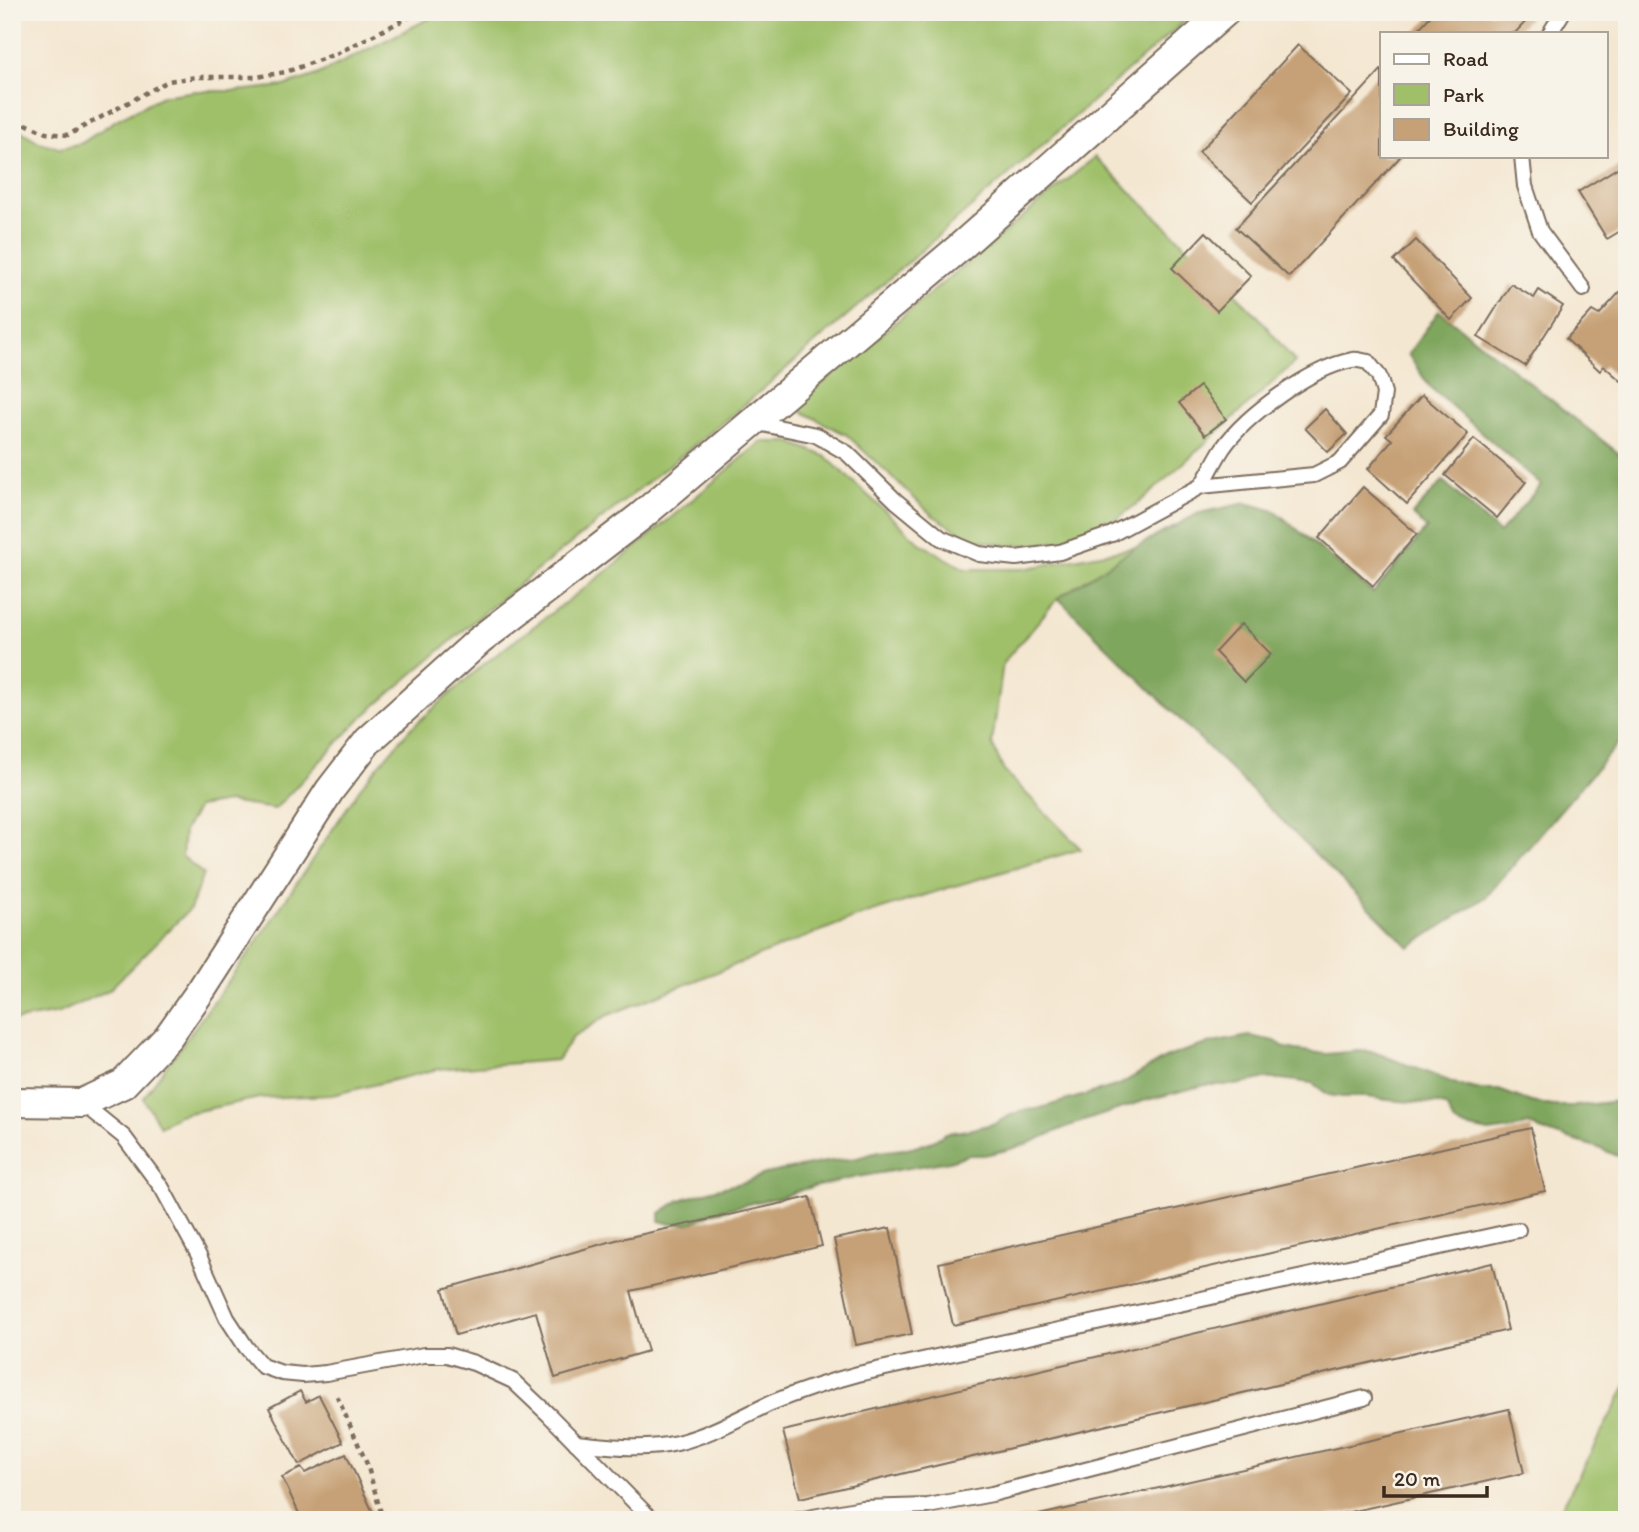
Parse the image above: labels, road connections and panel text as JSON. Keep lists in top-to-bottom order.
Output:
{
  "legend": ["Road", "Park", "Building"],
  "scale_bar": "20 m"
}
